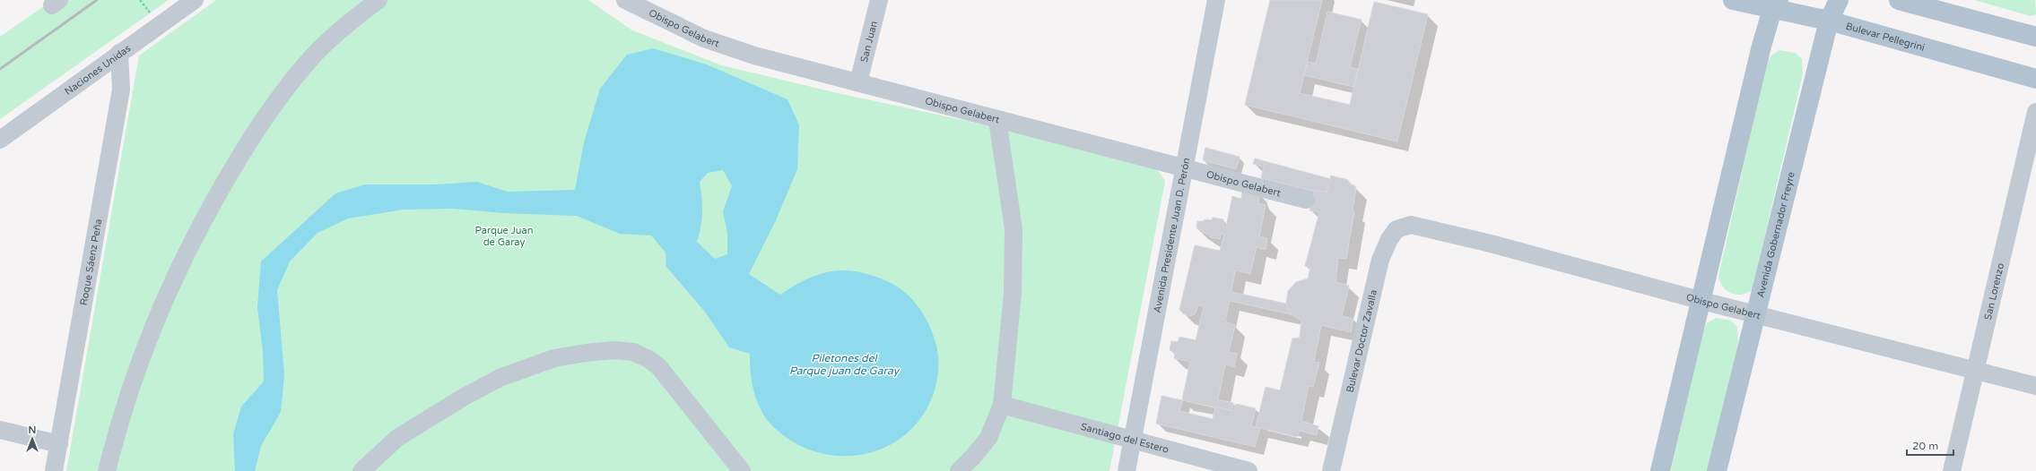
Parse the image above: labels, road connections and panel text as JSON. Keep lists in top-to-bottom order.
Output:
{
  "streets": {
    "main road": ["Bulevar Pellegrini", "Avenida Gobernador Freyre"],
    "street": [
      "Obispo Gelabert",
      "San Juan",
      "Naciones Unidas",
      "Avenida Presidente Juan D. Perón",
      "Roque Sáenz Peña",
      "San Lorenzo",
      "Bulevar Doctor Zavalla",
      "Santiago del Estero"
    ]
  },
  "crossings": [
    ["Obispo Gelabert", "San Juan"],
    ["Obispo Gelabert", "Avenida Gobernador Freyre"],
    ["Obispo Gelabert", "Avenida Presidente Juan D. Perón"],
    ["Obispo Gelabert", "San Lorenzo"],
    ["Obispo Gelabert", "Bulevar Doctor Zavalla"],
    ["Bulevar Pellegrini", "Avenida Gobernador Freyre"],
    ["Naciones Unidas", "Roque Sáenz Peña"],
    ["Avenida Presidente Juan D. Perón", "Santiago del Estero"]
  ],
  "water": ["Piletones del Parque juan de Garay"],
  "parks": ["Parque Juan de Garay"],
  "scale_bar": "20 m",
  "north": "top"
}
